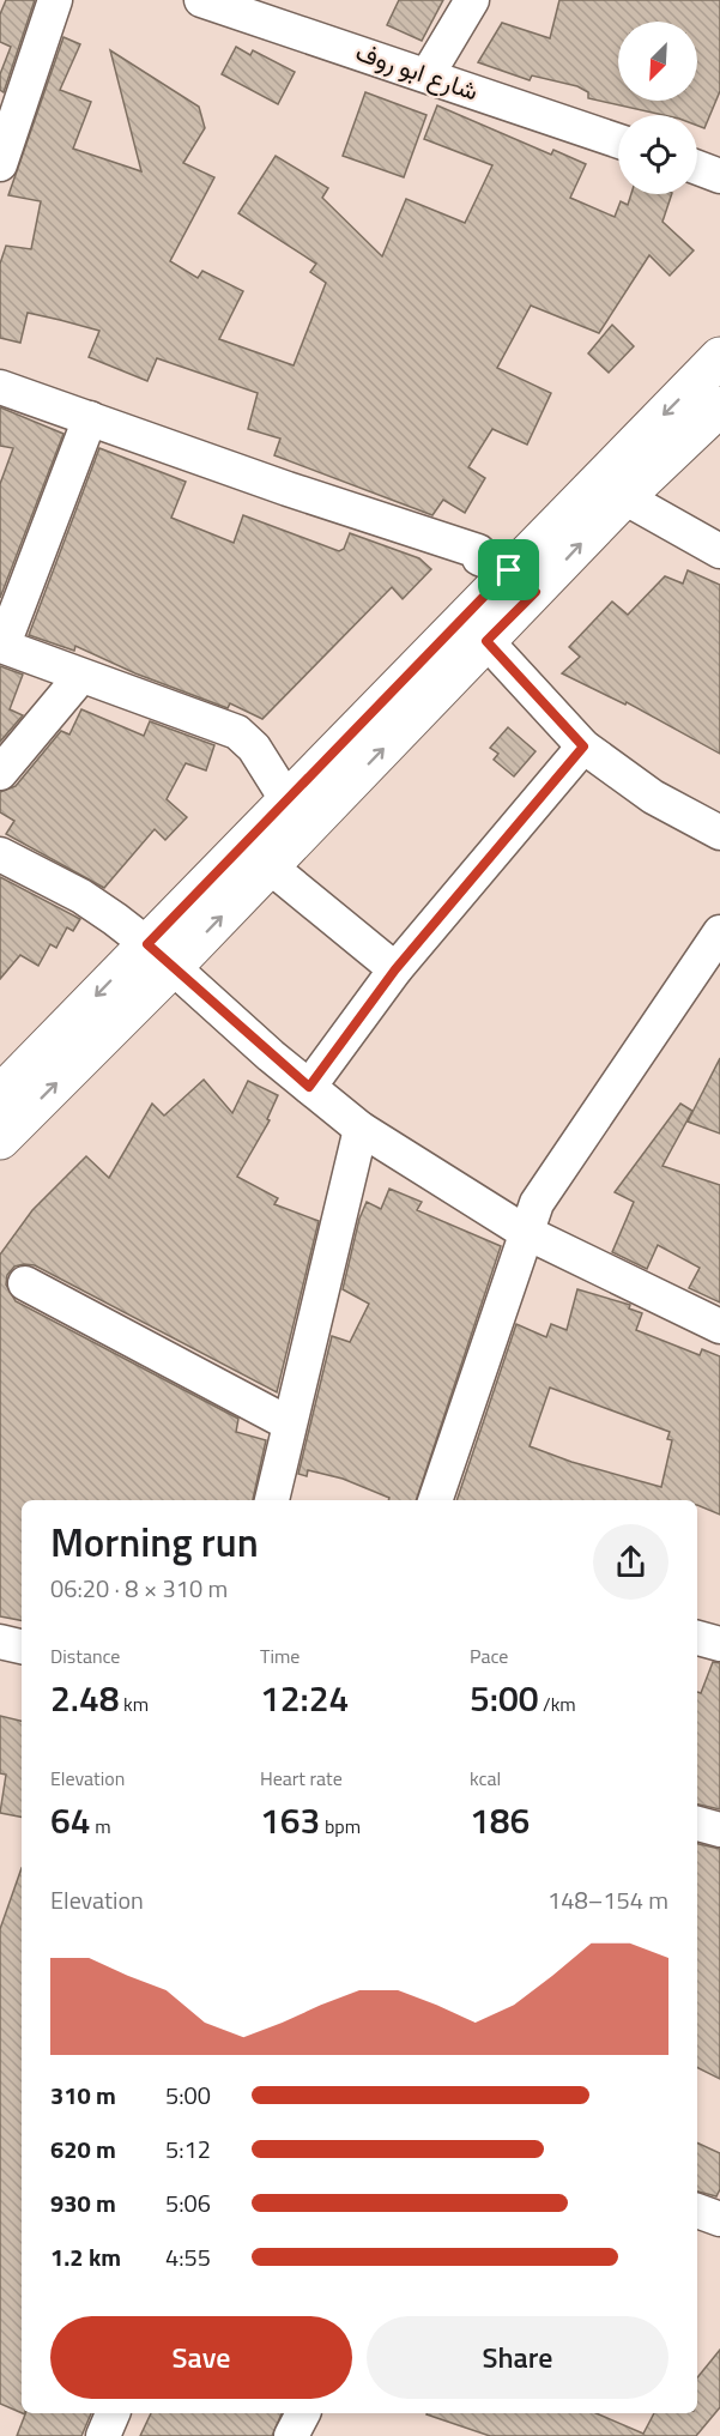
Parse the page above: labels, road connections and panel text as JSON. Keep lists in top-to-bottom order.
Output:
{
  "streets": {
    "street": ["شارع ابو روف"]
  },
  "north": "bottom left",
  "page": {
    "heading": ["Morning run", "06:20 · 8 × 310 m"],
    "stats": [
      ["Distance", "2.48 km"],
      ["Time", "12:24"],
      ["Pace", "5:00 /km"],
      ["Elevation", "64 m"],
      ["Heart rate", "163 bpm"],
      ["kcal", "186"]
    ],
    "chart": ["Elevation", "148–154 m"],
    "list": [
      {
        "name": "310 m",
        "note": "5:00"
      },
      {
        "name": "620 m",
        "note": "5:12"
      },
      {
        "name": "930 m",
        "note": "5:06"
      },
      {
        "name": "1.2 km",
        "note": "4:55"
      }
    ],
    "buttons": ["Save", "Share"]
  }
}
